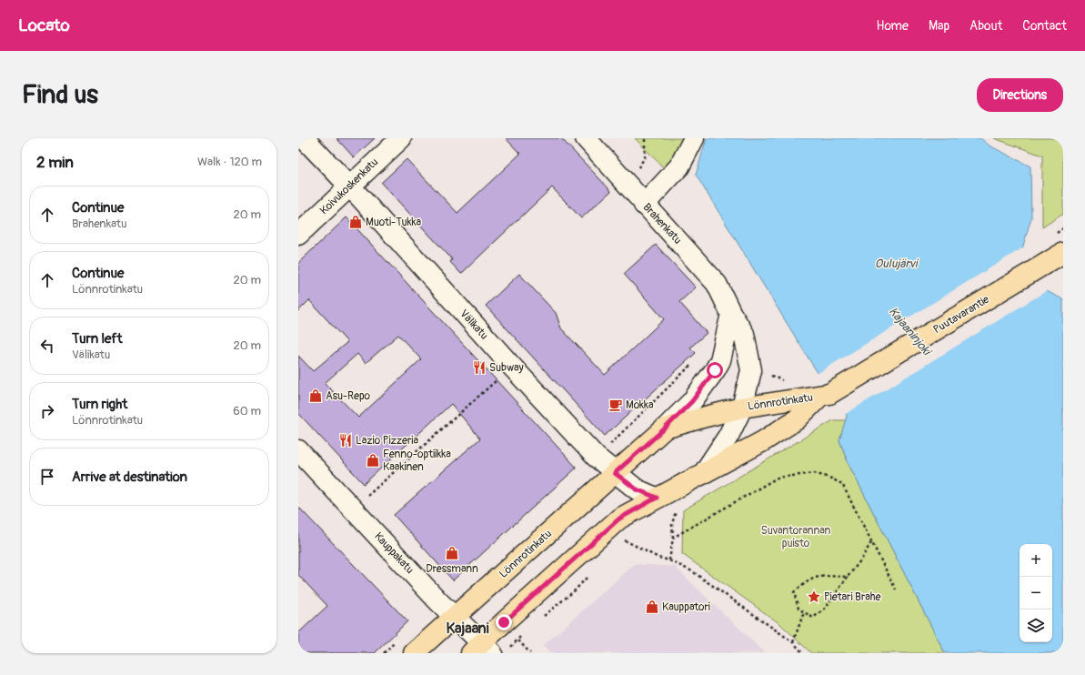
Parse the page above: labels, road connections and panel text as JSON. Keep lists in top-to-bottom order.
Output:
{
  "streets": {
    "main road": ["Puutavarantie", "Lönnrotinkatu"],
    "street": [
      "Koivukoskenkatu",
      "Brahenkatu",
      "Välikatu",
      "Kauppakatu"
    ]
  },
  "crossings": [
    ["Koivukoskenkatu", "Välikatu"],
    ["Brahenkatu", "Lönnrotinkatu"],
    ["Puutavarantie", "Lönnrotinkatu"],
    ["Välikatu", "Lönnrotinkatu"],
    ["Lönnrotinkatu", "Kauppakatu"]
  ],
  "districts": ["Kajaani"],
  "water": ["Oulujärvi", "Kajaaninjoki"],
  "parks": ["Suvantorannan puisto"],
  "places": {
    "shop": [
      "Muoti-Tukka",
      "Asu-Repo",
      "Fenno-optiikka Kaakinen",
      "Dressmann",
      "Kauppatori"
    ],
    "restaurant": ["Subway", "Lazio Pizzeria"],
    "cafe": ["Mokka"],
    "place": ["Pietari Brahe"]
  },
  "page": {
    "header": "Locato",
    "nav": [
      "Home",
      "Map",
      "About",
      "Contact"
    ],
    "buttons": "Directions",
    "title": "Find us",
    "heading": ["2 min", "Walk · 120 m"],
    "list": [
      ["Continue", "Brahenkatu", "20 m"],
      ["Continue", "Lönnrotinkatu", "20 m"],
      ["Turn left", "Välikatu", "20 m"],
      ["Turn right", "Lönnrotinkatu", "60 m"],
      "Arrive at destination"
    ],
    "map_buttons": ["+", "−"]
  }
}
